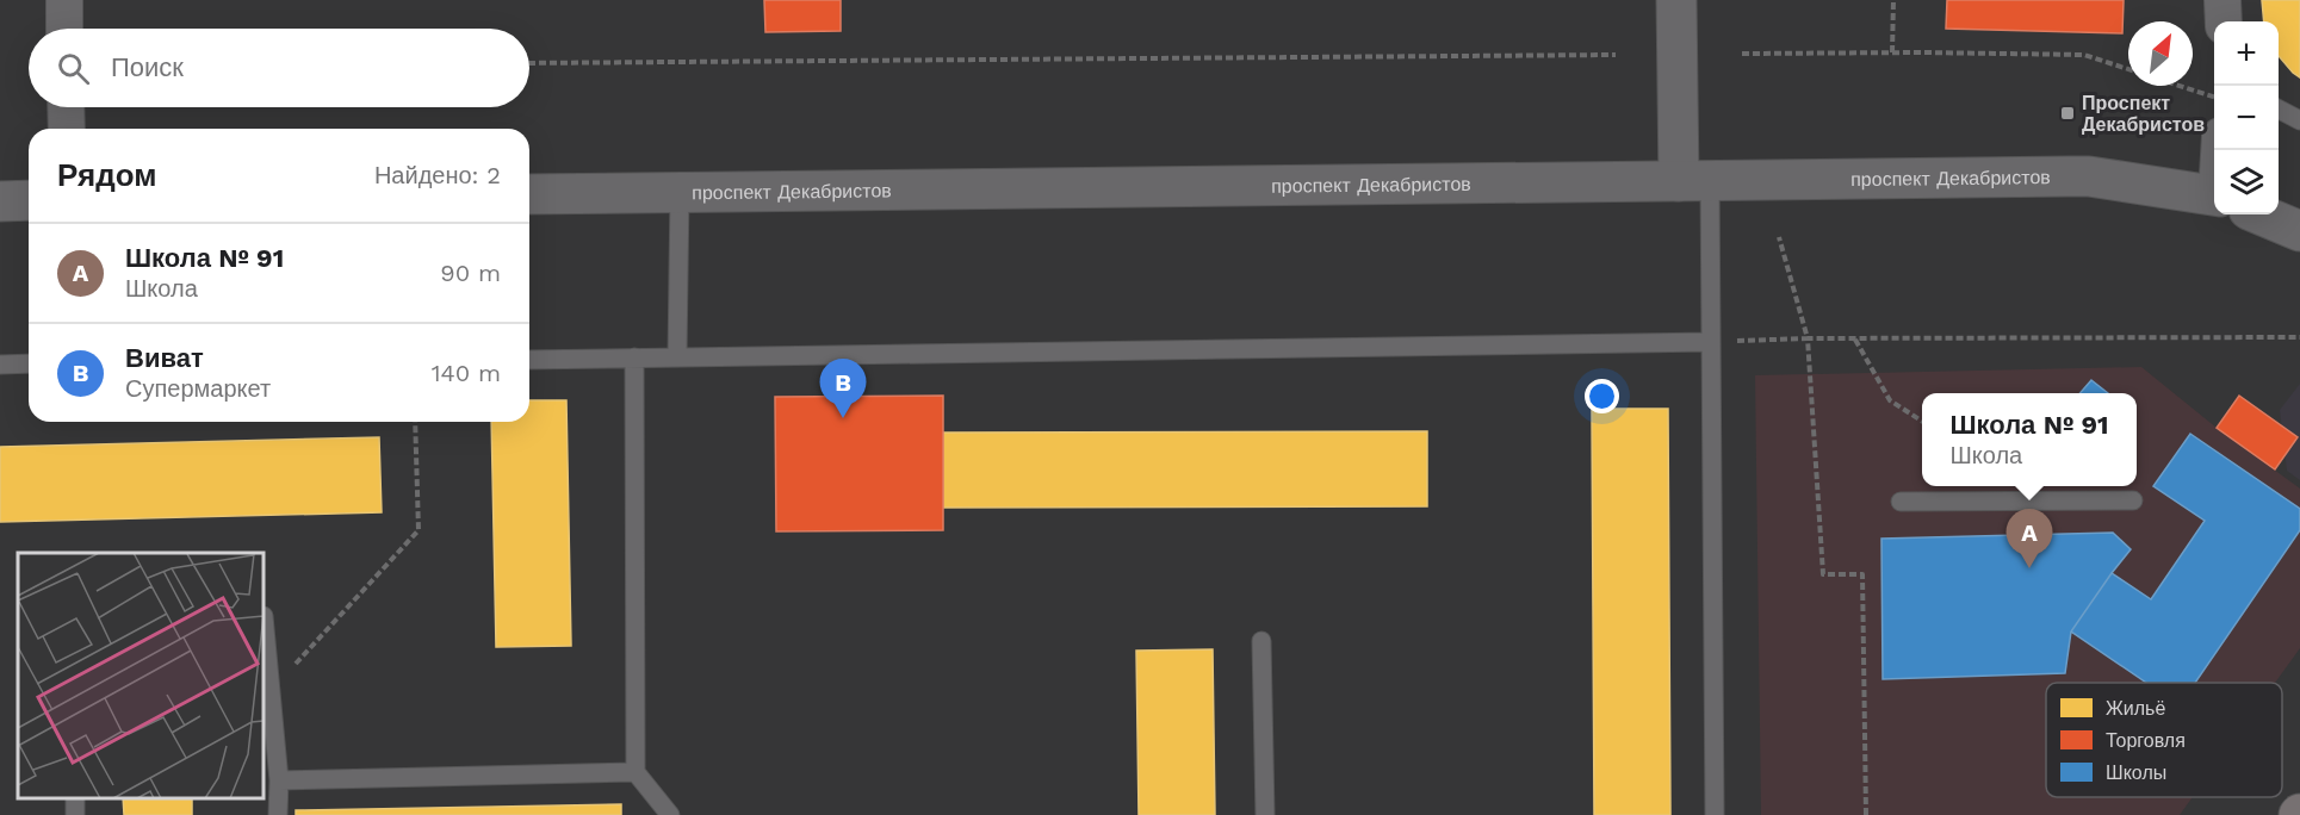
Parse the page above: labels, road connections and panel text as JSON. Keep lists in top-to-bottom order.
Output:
{
  "streets": {
    "main road": ["проспект Декабристов"]
  },
  "places": {
    "transit": ["Проспект Декабристов"]
  },
  "legend": ["Жильё", "Торговля", "Школы"],
  "north": "top right",
  "page": {
    "map_buttons": ["+", "−"],
    "search": "Поиск",
    "heading": ["Рядом", "Найдено: 2"],
    "list": [
      {
        "mark": "A",
        "name": "Школа № 91",
        "note": "Школа",
        "value": "90 m"
      },
      {
        "mark": "B",
        "name": "Виват",
        "note": "Супермаркет",
        "value": "140 m"
      }
    ],
    "pins": ["B", "A"],
    "popup": ["Школа № 91", "Школа"]
  }
}
